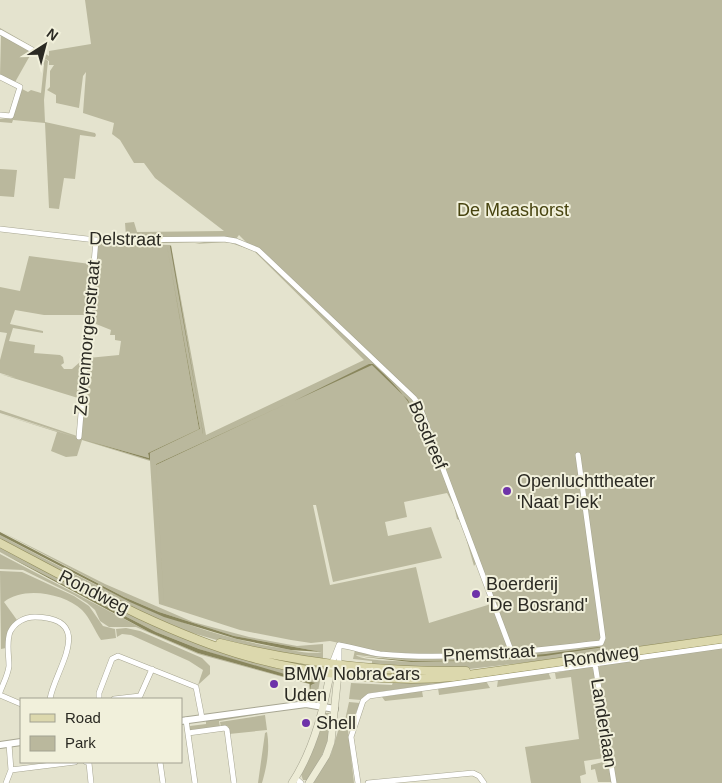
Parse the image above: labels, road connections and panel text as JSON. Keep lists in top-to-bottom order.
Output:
{
  "streets": {
    "main road": ["Rondweg"],
    "street": [
      "Delstraat",
      "Zevenmorgenstraat",
      "Bosdreef",
      "Pnemstraat",
      "Landerlaan"
    ]
  },
  "crossings": [
    ["Delstraat", "Zevenmorgenstraat"],
    ["Delstraat", "Bosdreef"],
    ["Bosdreef", "Pnemstraat"],
    ["Rondweg", "Pnemstraat"]
  ],
  "parks": ["De Maashorst"],
  "places": [
    "Openluchttheater 'Naat Piek'",
    "Boerderij 'De Bosrand'",
    "BMW NobraCars Uden",
    "Shell"
  ],
  "legend": ["Road", "Park"],
  "north": "top right"
}
